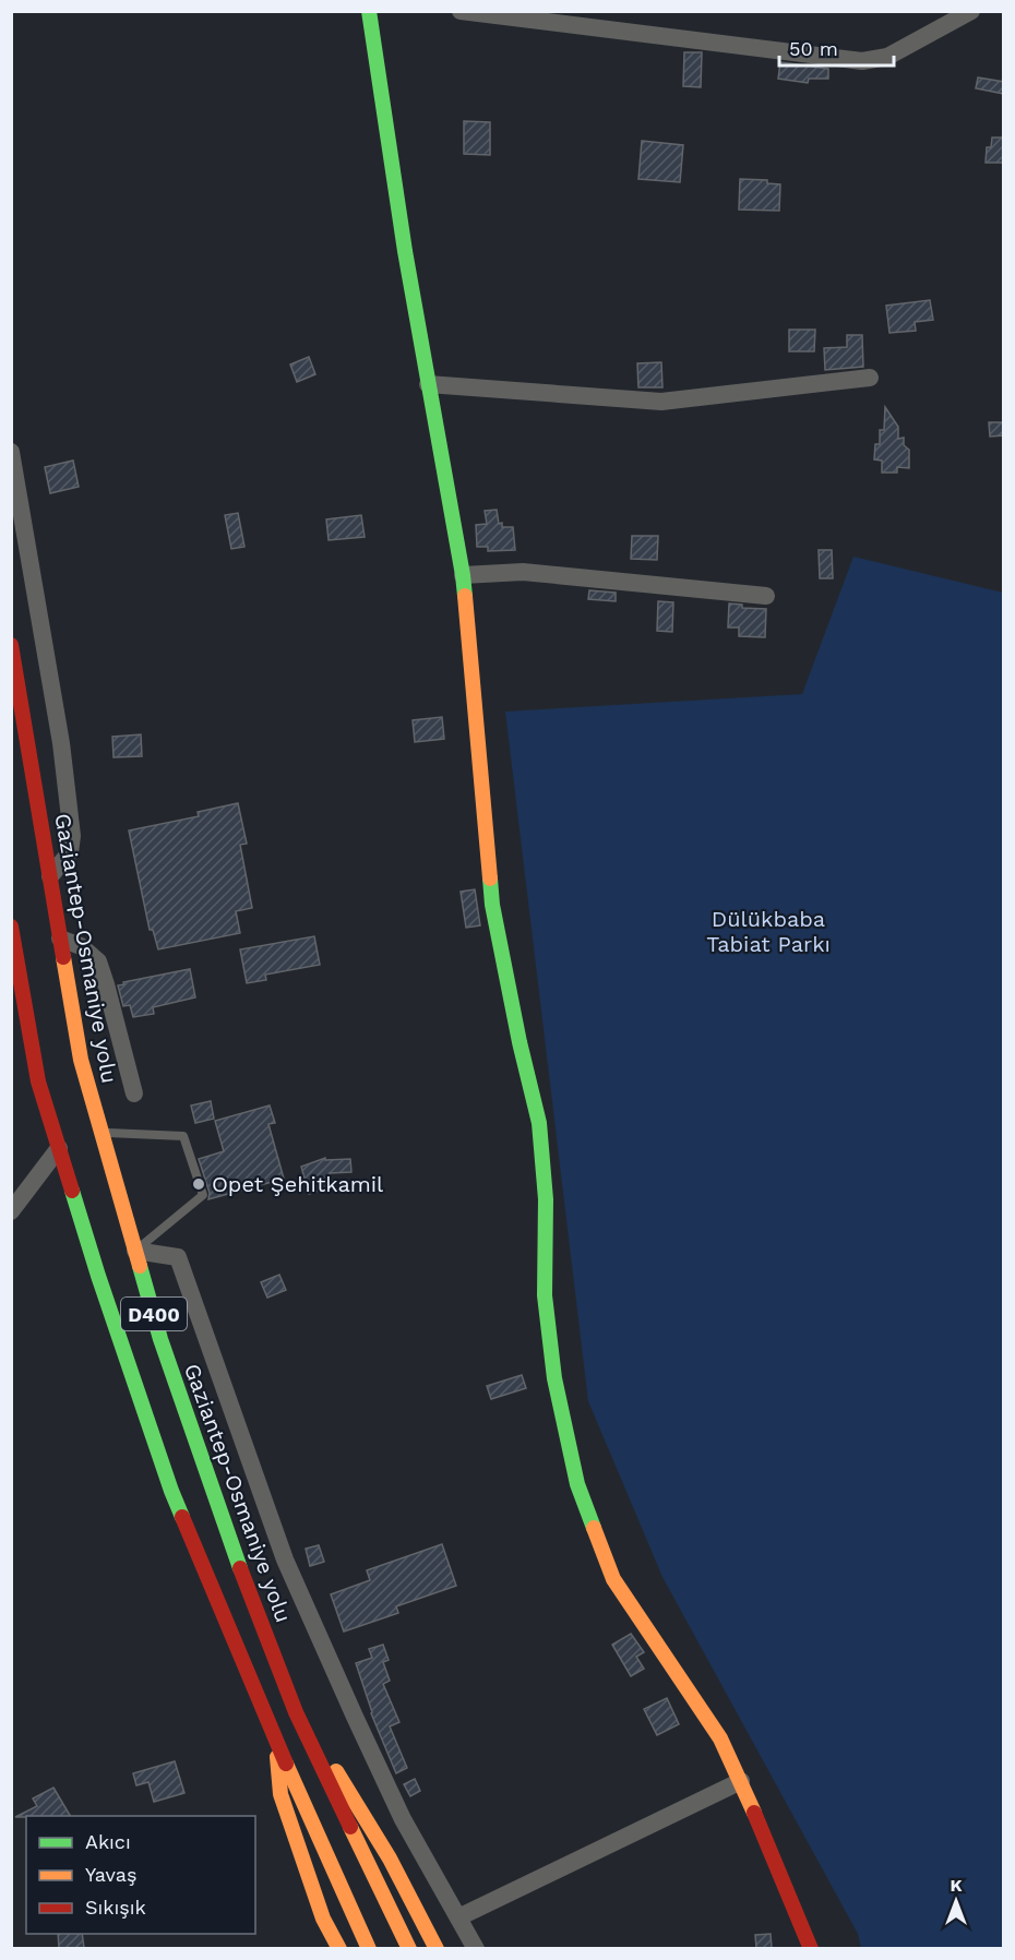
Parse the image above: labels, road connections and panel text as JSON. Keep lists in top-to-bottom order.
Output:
{
  "streets": {
    "main road": ["Gaziantep-Osmaniye yolu", "D400"]
  },
  "parks": ["Dülükbaba Tabiat Parkı"],
  "places": ["Opet Şehitkamil"],
  "legend": ["Akıcı", "Yavaş", "Sıkışık"],
  "scale_bar": "50 m",
  "north": "top"
}
